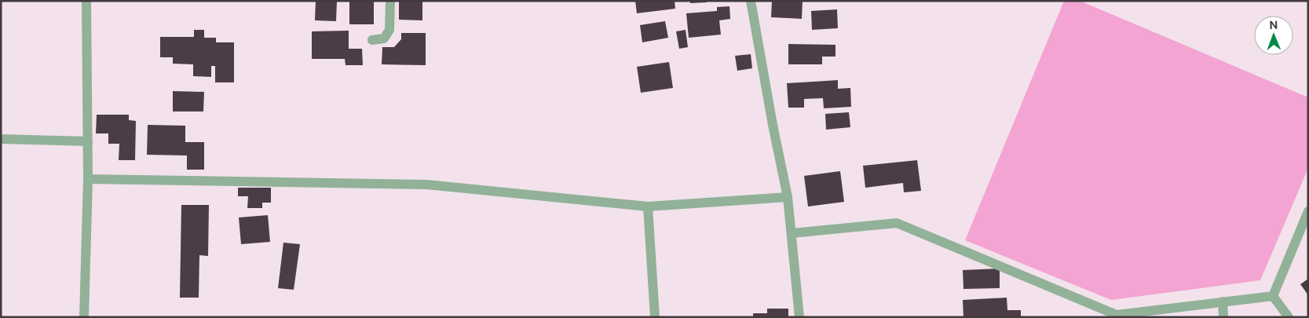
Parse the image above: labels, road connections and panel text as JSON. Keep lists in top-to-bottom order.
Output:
{
  "north": "top"
}
